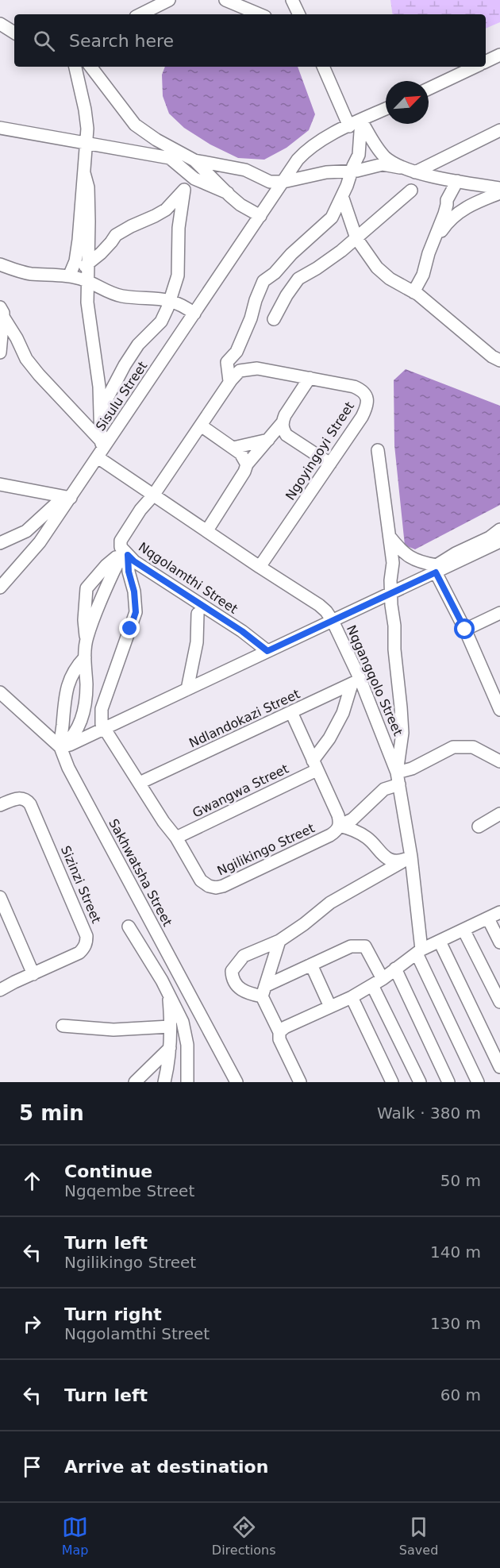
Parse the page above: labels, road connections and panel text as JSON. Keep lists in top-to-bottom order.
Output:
{
  "streets": {
    "street": [
      "Sisulu Street",
      "Ngoyingoyi Street",
      "Nqgolamthi Street",
      "Nqgangqolo Street",
      "Ndlandokazi Street",
      "Gwangwa Street",
      "Ngilikingo Street",
      "Sakhwatsha Street",
      "Sizinzi Street"
    ]
  },
  "crossings": [
    ["Sisulu Street", "Nqgangqolo Street"],
    ["Ngoyingoyi Street", "Nqgolamthi Street"],
    ["Ngoyingoyi Street", "Nqgangqolo Street"],
    ["Nqgolamthi Street", "Nqgangqolo Street"],
    ["Nqgangqolo Street", "Ndlandokazi Street"],
    ["Ndlandokazi Street", "Ngilikingo Street"],
    ["Gwangwa Street", "Ngilikingo Street"]
  ],
  "north": "top right",
  "page": {
    "search": "Search here",
    "heading": ["5 min", "Walk · 380 m"],
    "list": [
      ["Continue", "Ngqembe Street", "50 m"],
      ["Turn left", "Ngilikingo Street", "140 m"],
      ["Turn right", "Nqgolamthi Street", "130 m"],
      ["Turn left", "60 m"],
      "Arrive at destination"
    ],
    "nav": ["Map", "Directions", "Saved"]
  }
}
